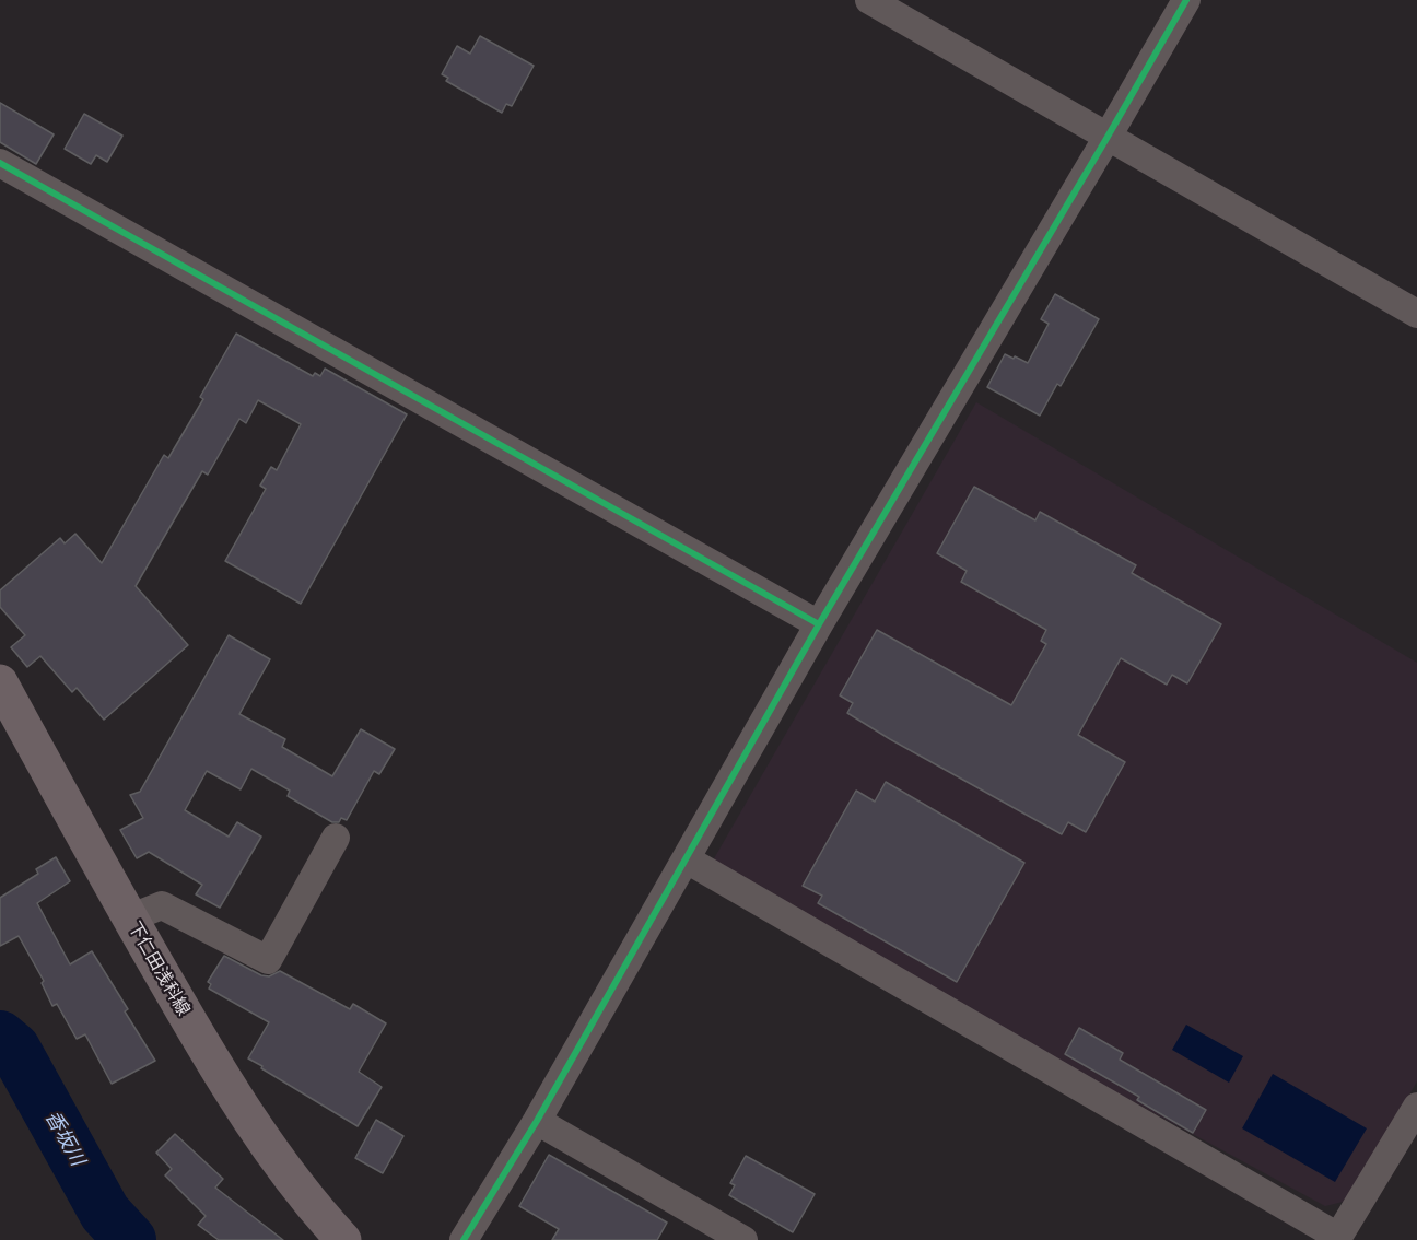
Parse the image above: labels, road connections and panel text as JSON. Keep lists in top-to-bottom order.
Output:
{
  "streets": {
    "main road": ["下仁田浅科線"]
  },
  "water": ["香坂川"]
}
